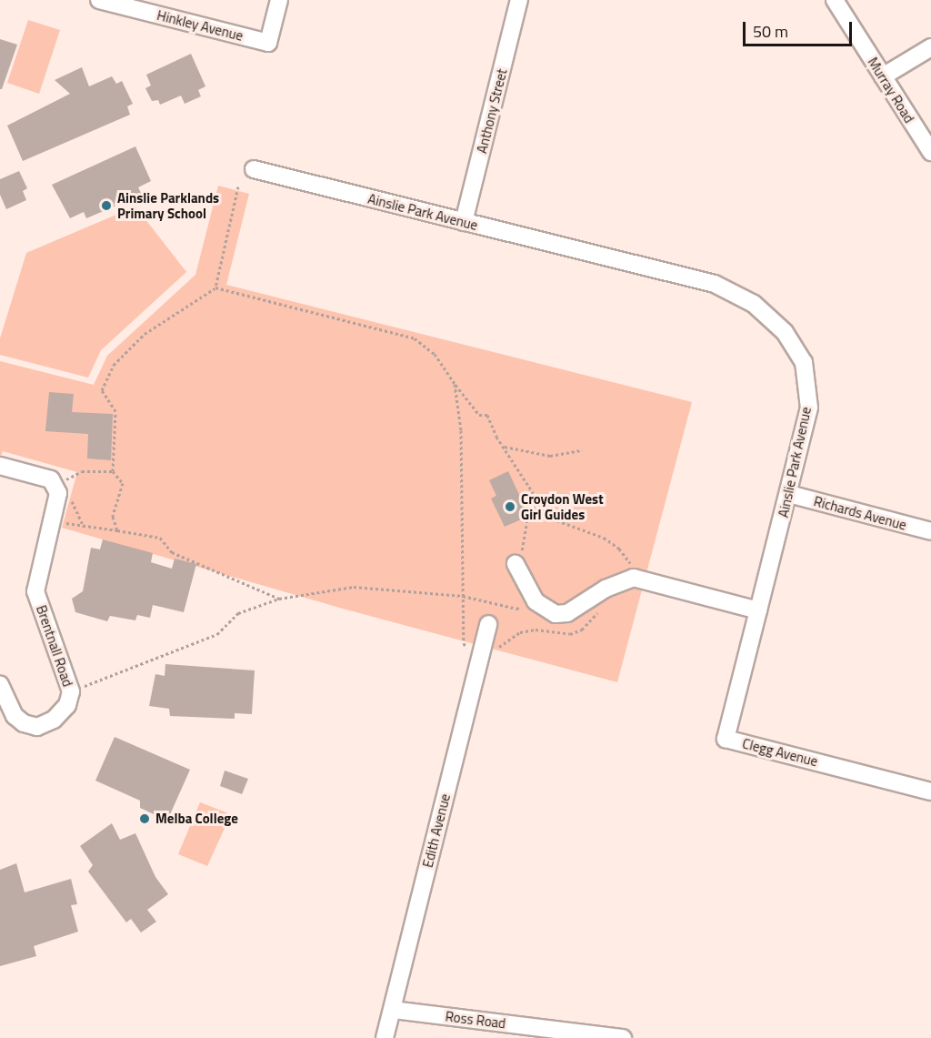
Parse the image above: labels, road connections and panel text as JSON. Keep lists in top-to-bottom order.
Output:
{
  "streets": {
    "street": [
      "Hinkley Avenue",
      "Murray Road",
      "Anthony Street",
      "Ainslie Park Avenue",
      "Richards Avenue",
      "Brentnall Road",
      "Clegg Avenue",
      "Edith Avenue",
      "Ross Road"
    ]
  },
  "crossings": [
    ["Anthony Street", "Ainslie Park Avenue"],
    ["Ainslie Park Avenue", "Richards Avenue"],
    ["Ainslie Park Avenue", "Clegg Avenue"],
    ["Edith Avenue", "Ross Road"]
  ],
  "places": ["Ainslie Parklands Primary School", "Croydon West Girl Guides", "Melba College"],
  "scale_bar": "50 m"
}
